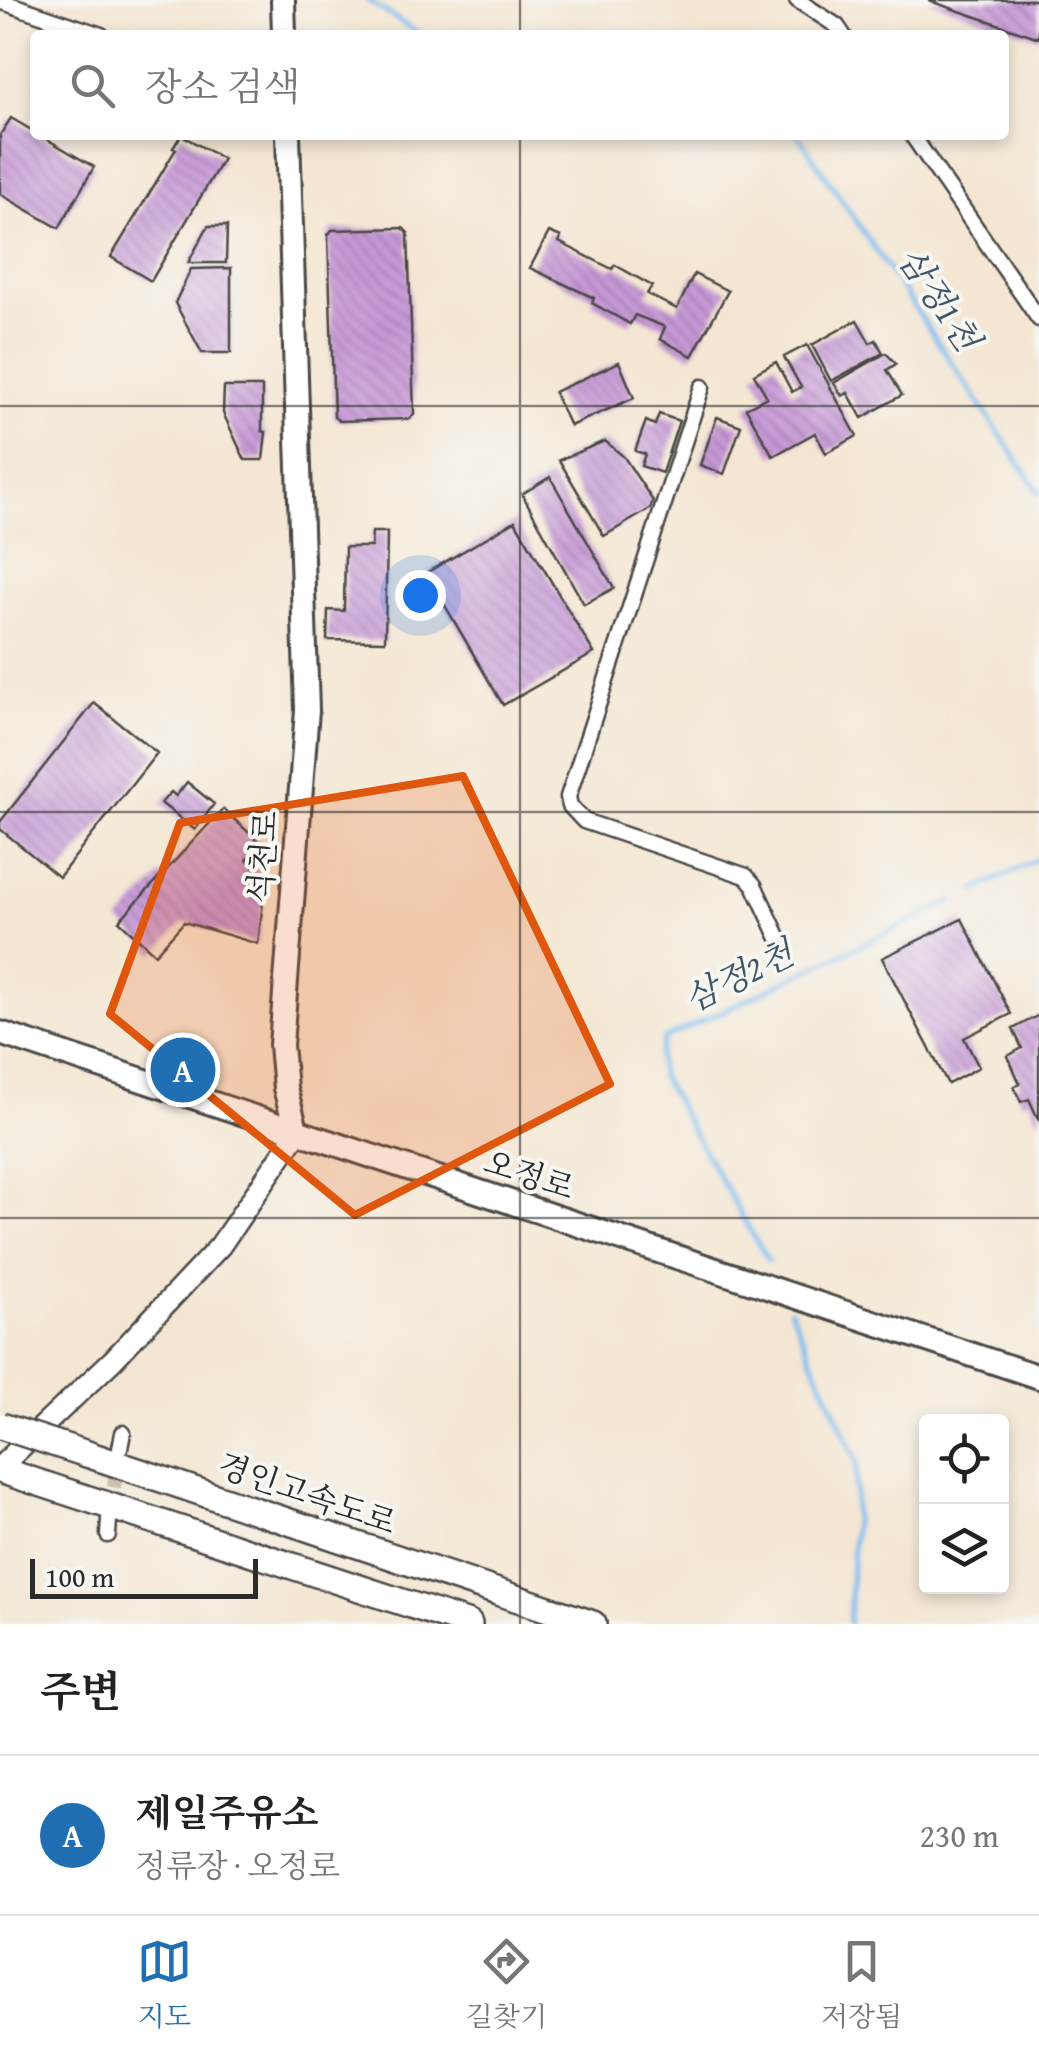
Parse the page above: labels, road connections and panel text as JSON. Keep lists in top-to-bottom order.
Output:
{
  "streets": {
    "highway": ["경인고속도로"],
    "main road": ["석천로", "오정로"]
  },
  "crossings": [
    ["석천로", "오정로"]
  ],
  "water": ["삼정1천", "삼정2천"],
  "scale_bar": "100 m",
  "page": {
    "search": "장소 검색",
    "pins": "A",
    "scale": "100 m",
    "heading": "주변",
    "list": [
      {
        "mark": "A",
        "name": "제일주유소",
        "note": "정류장 · 오정로",
        "value": "230 m"
      }
    ],
    "nav": ["지도", "길찾기", "저장됨"]
  }
}
